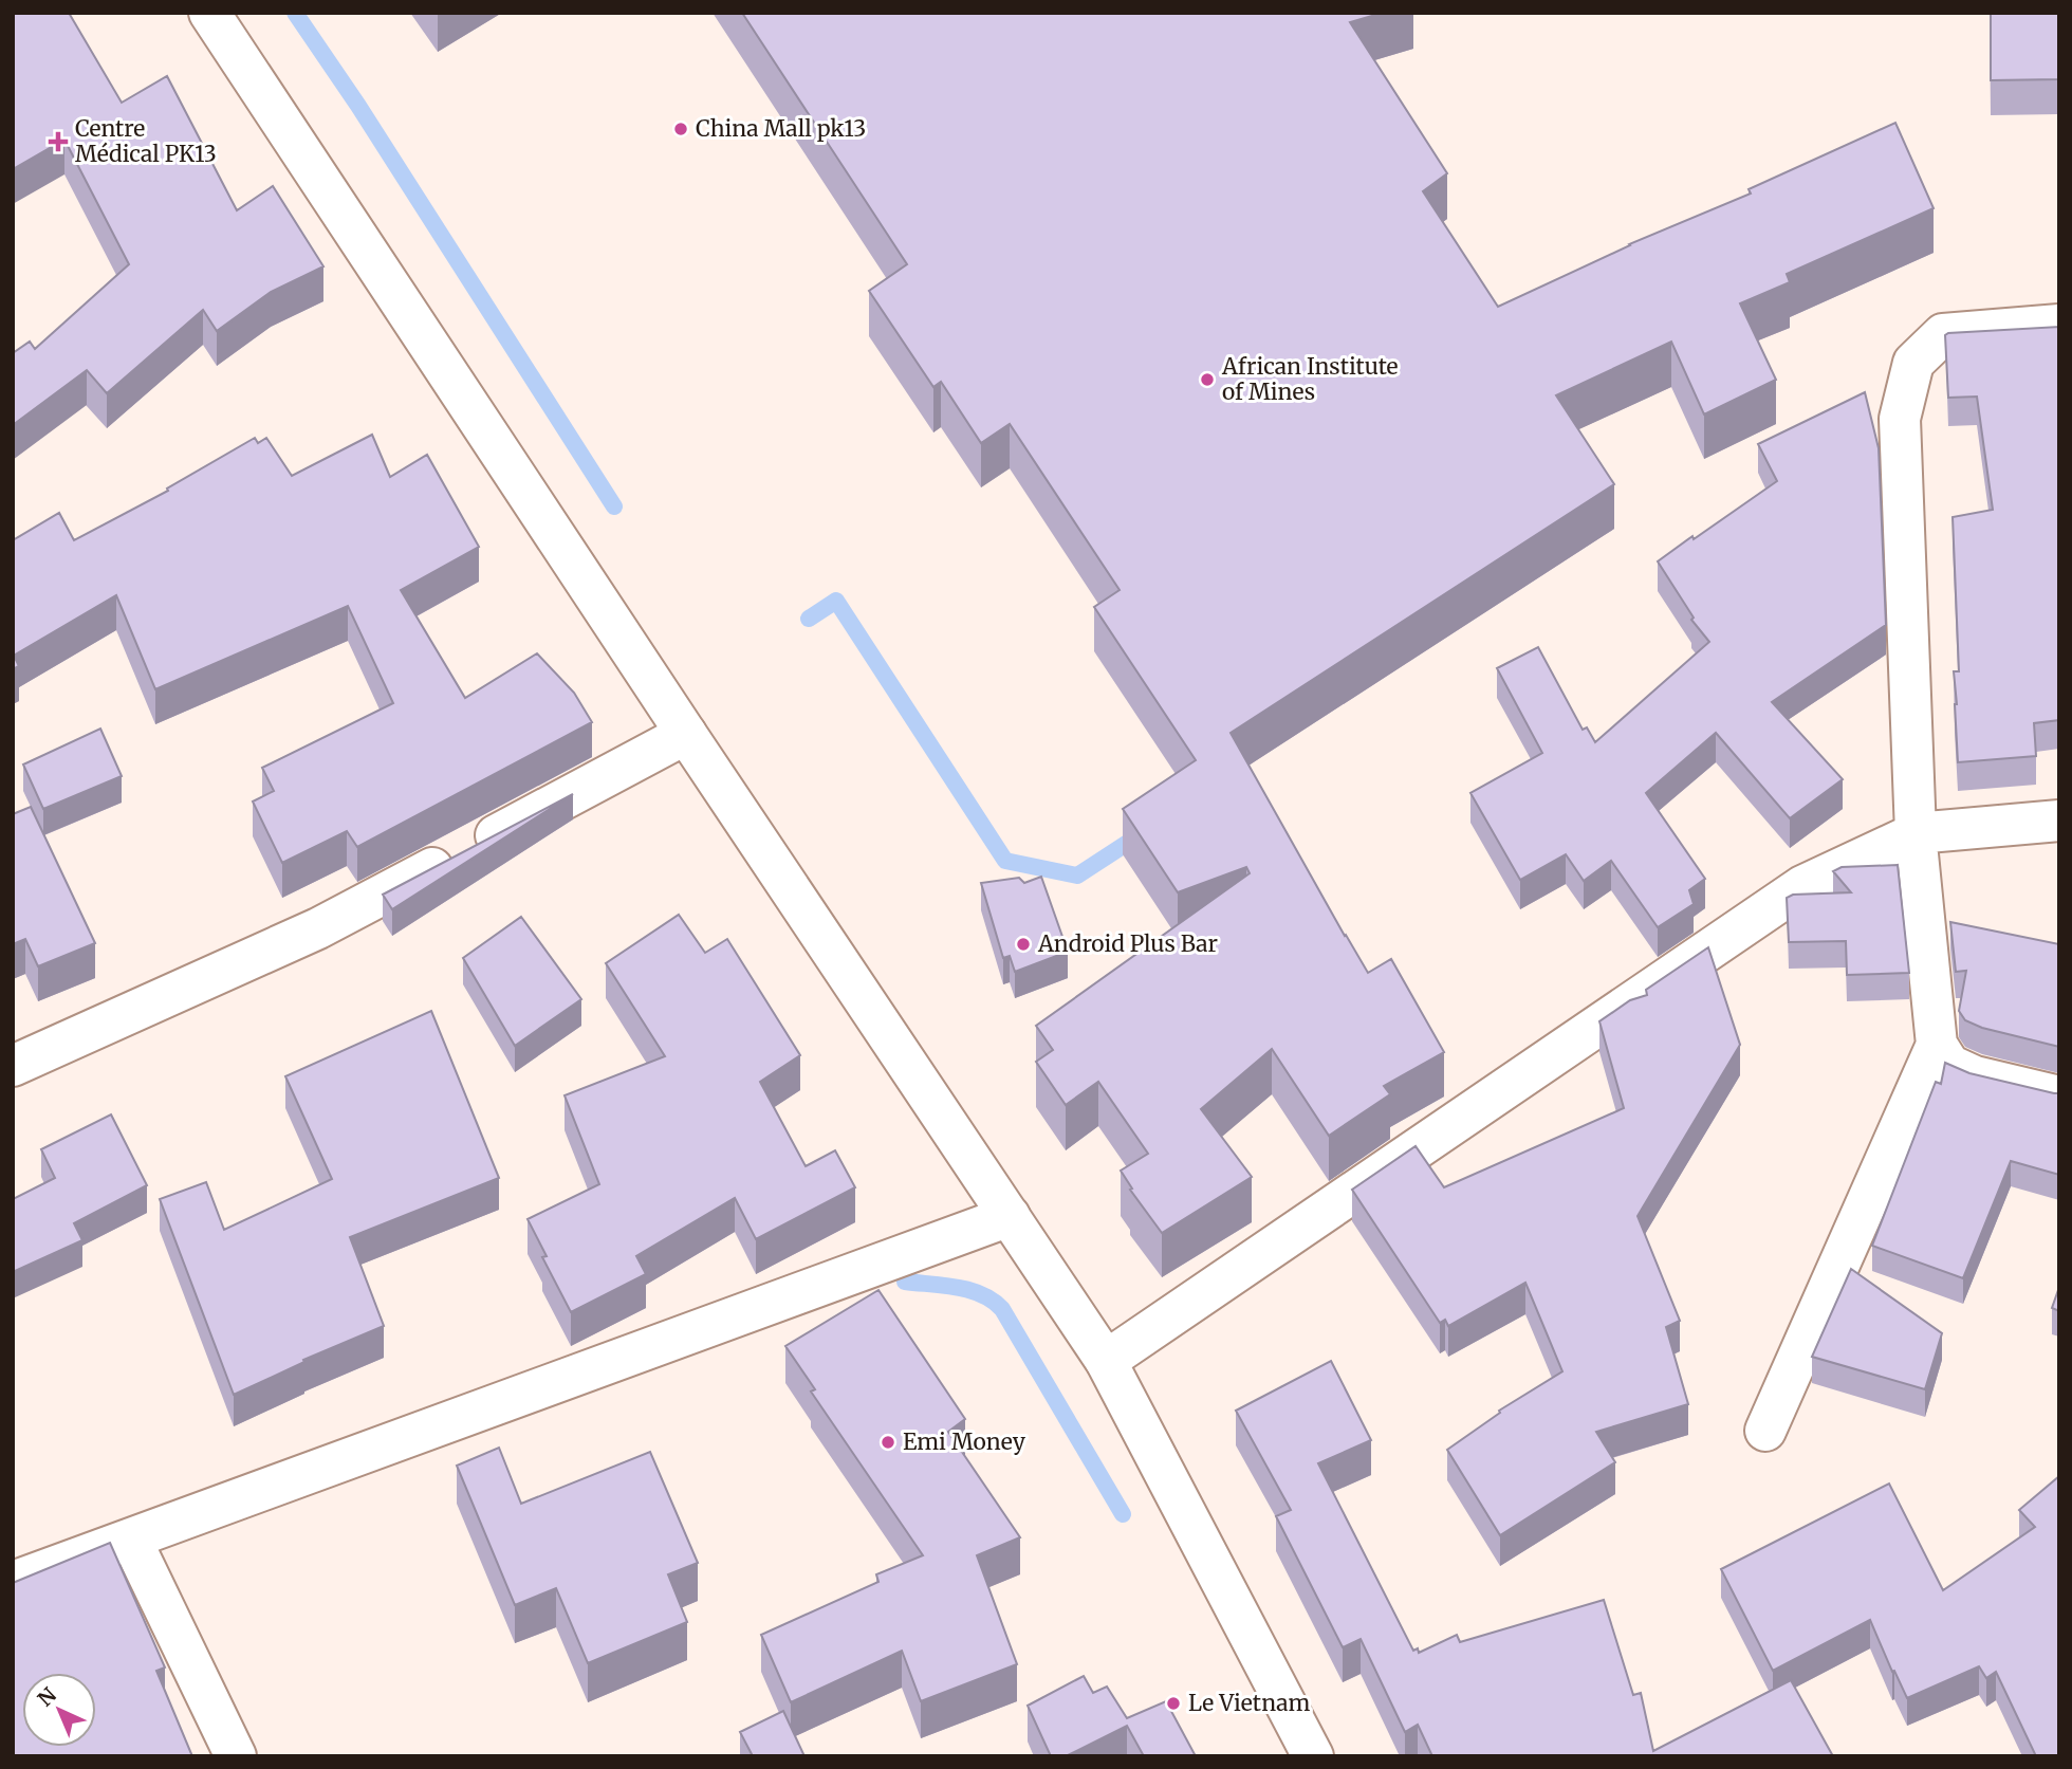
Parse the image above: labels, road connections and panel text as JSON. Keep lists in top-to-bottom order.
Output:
{
  "places": {
    "other": [
      "China Mall pk13",
      "African Institute of Mines",
      "Android Plus Bar",
      "Emi Money",
      "Le Vietnam"
    ],
    "health": ["Centre Médical PK13"]
  },
  "north": "top left"
}
